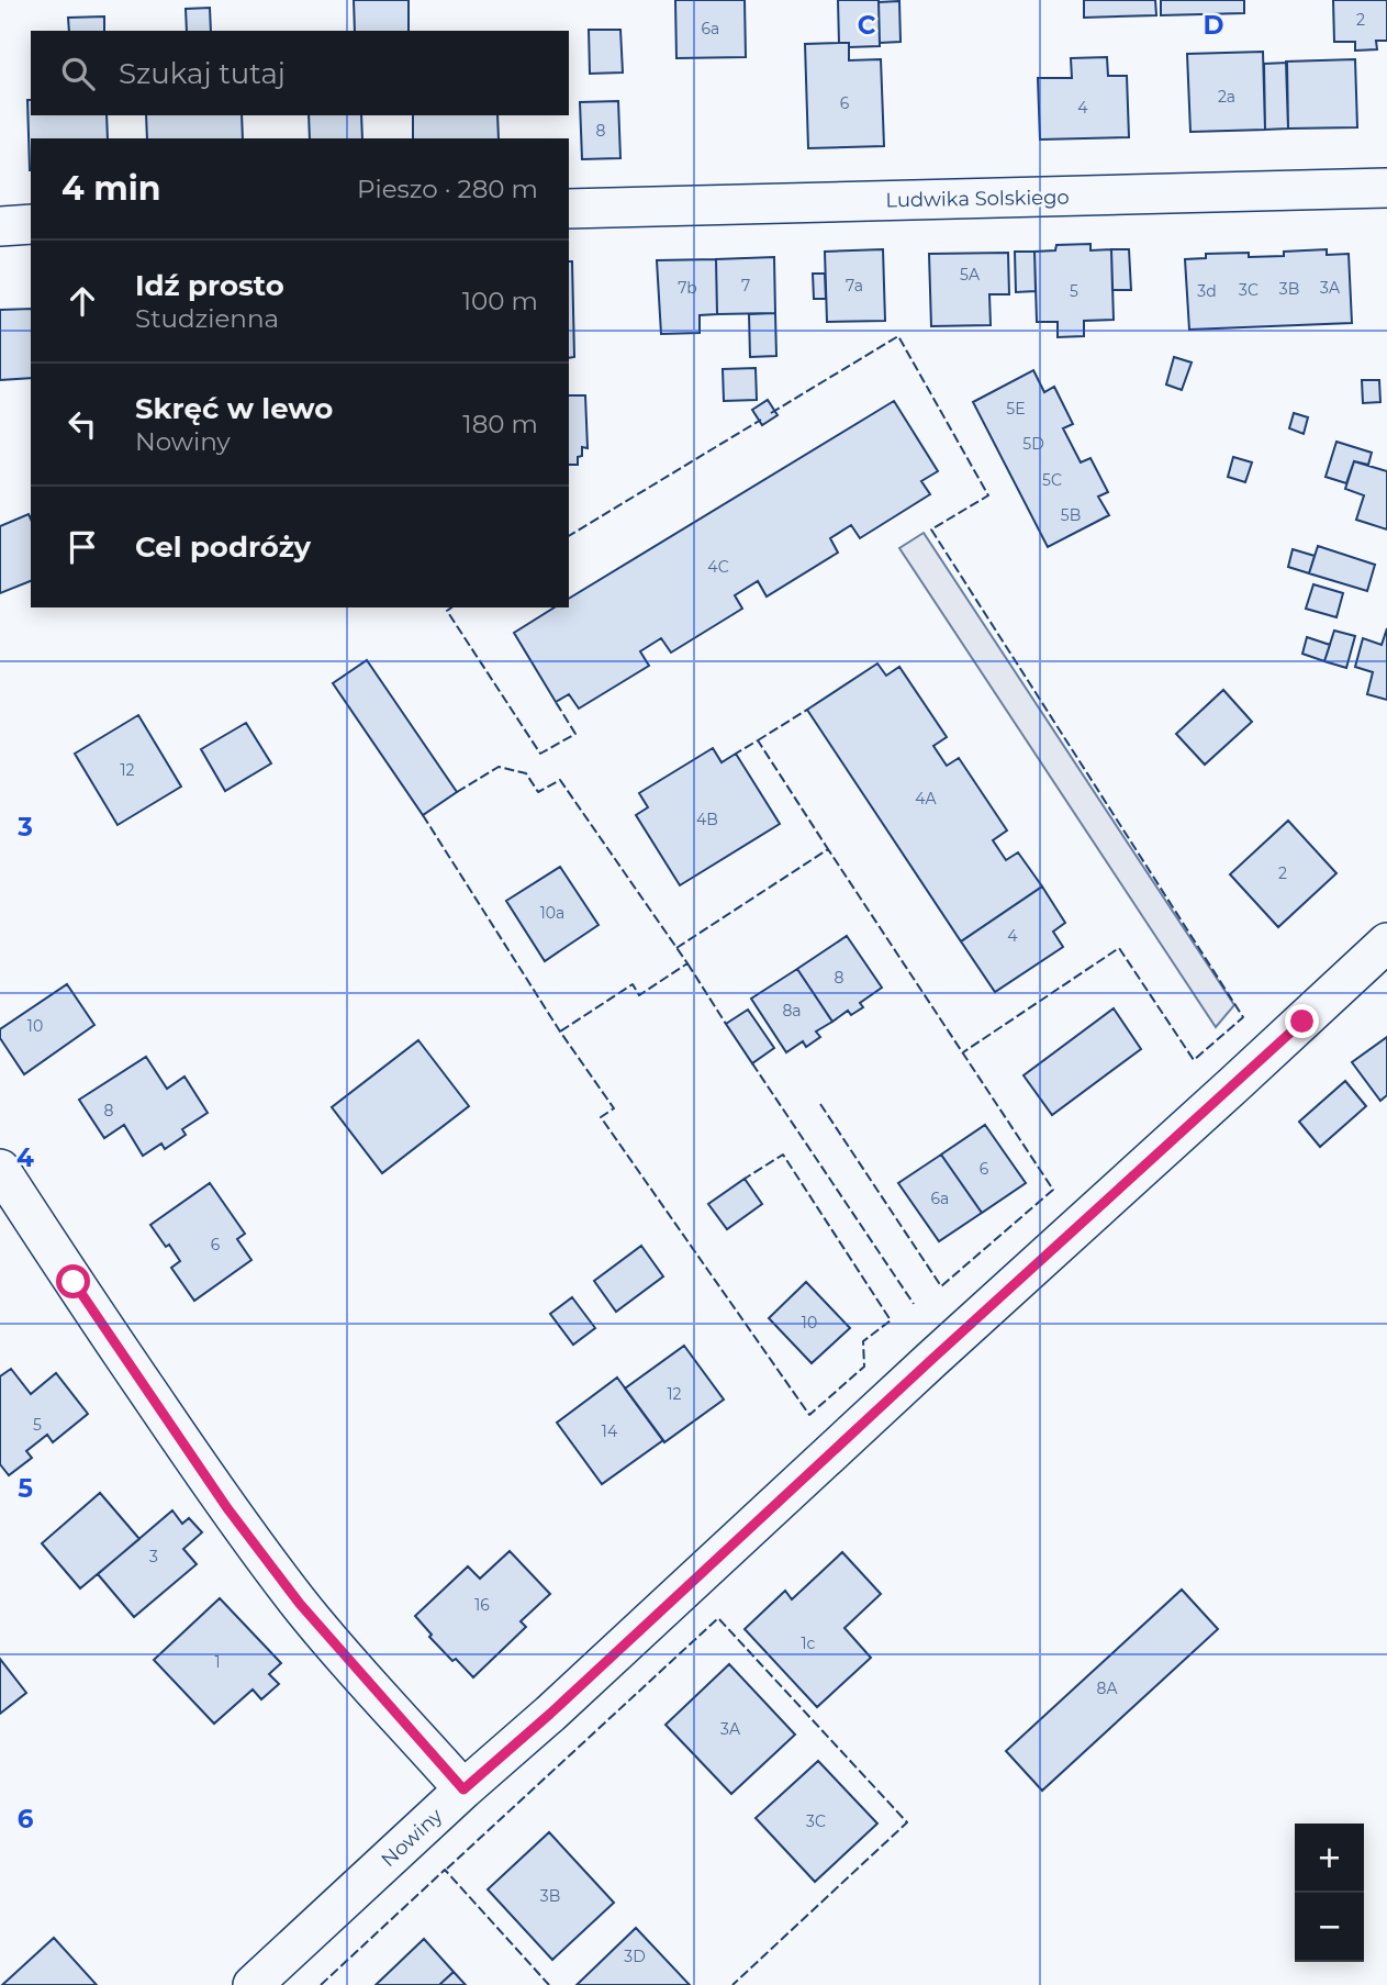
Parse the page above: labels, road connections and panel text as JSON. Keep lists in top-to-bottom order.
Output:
{
  "streets": {
    "street": ["Ludwika Solskiego", "Nowiny"]
  },
  "house_numbers": [
    "2",
    "6a",
    "2a",
    "6",
    "4",
    "8",
    "5A",
    "7",
    "7a",
    "7b",
    "3A",
    "3B",
    "3C",
    "5",
    "3d",
    "5E",
    "5D",
    "5C",
    "5B",
    "4C",
    "12",
    "4A",
    "4B",
    "2",
    "10a",
    "4",
    "8",
    "8a",
    "10",
    "8",
    "6",
    "6a",
    "6",
    "10",
    "12",
    "5",
    "14",
    "3",
    "16",
    "1c",
    "1",
    "8A",
    "3A",
    "3C",
    "3B",
    "3D"
  ],
  "page": {
    "search": "Szukaj tutaj",
    "heading": ["4 min", "Pieszo · 280 m"],
    "list": [
      ["Idź prosto", "Studzienna", "100 m"],
      ["Skręć w lewo", "Nowiny", "180 m"],
      "Cel podróży"
    ],
    "map_buttons": ["+", "−"]
  },
  "grid": {
    "columns": ["C", "D"],
    "rows": [
      "3",
      "4",
      "5",
      "6"
    ]
  }
}
